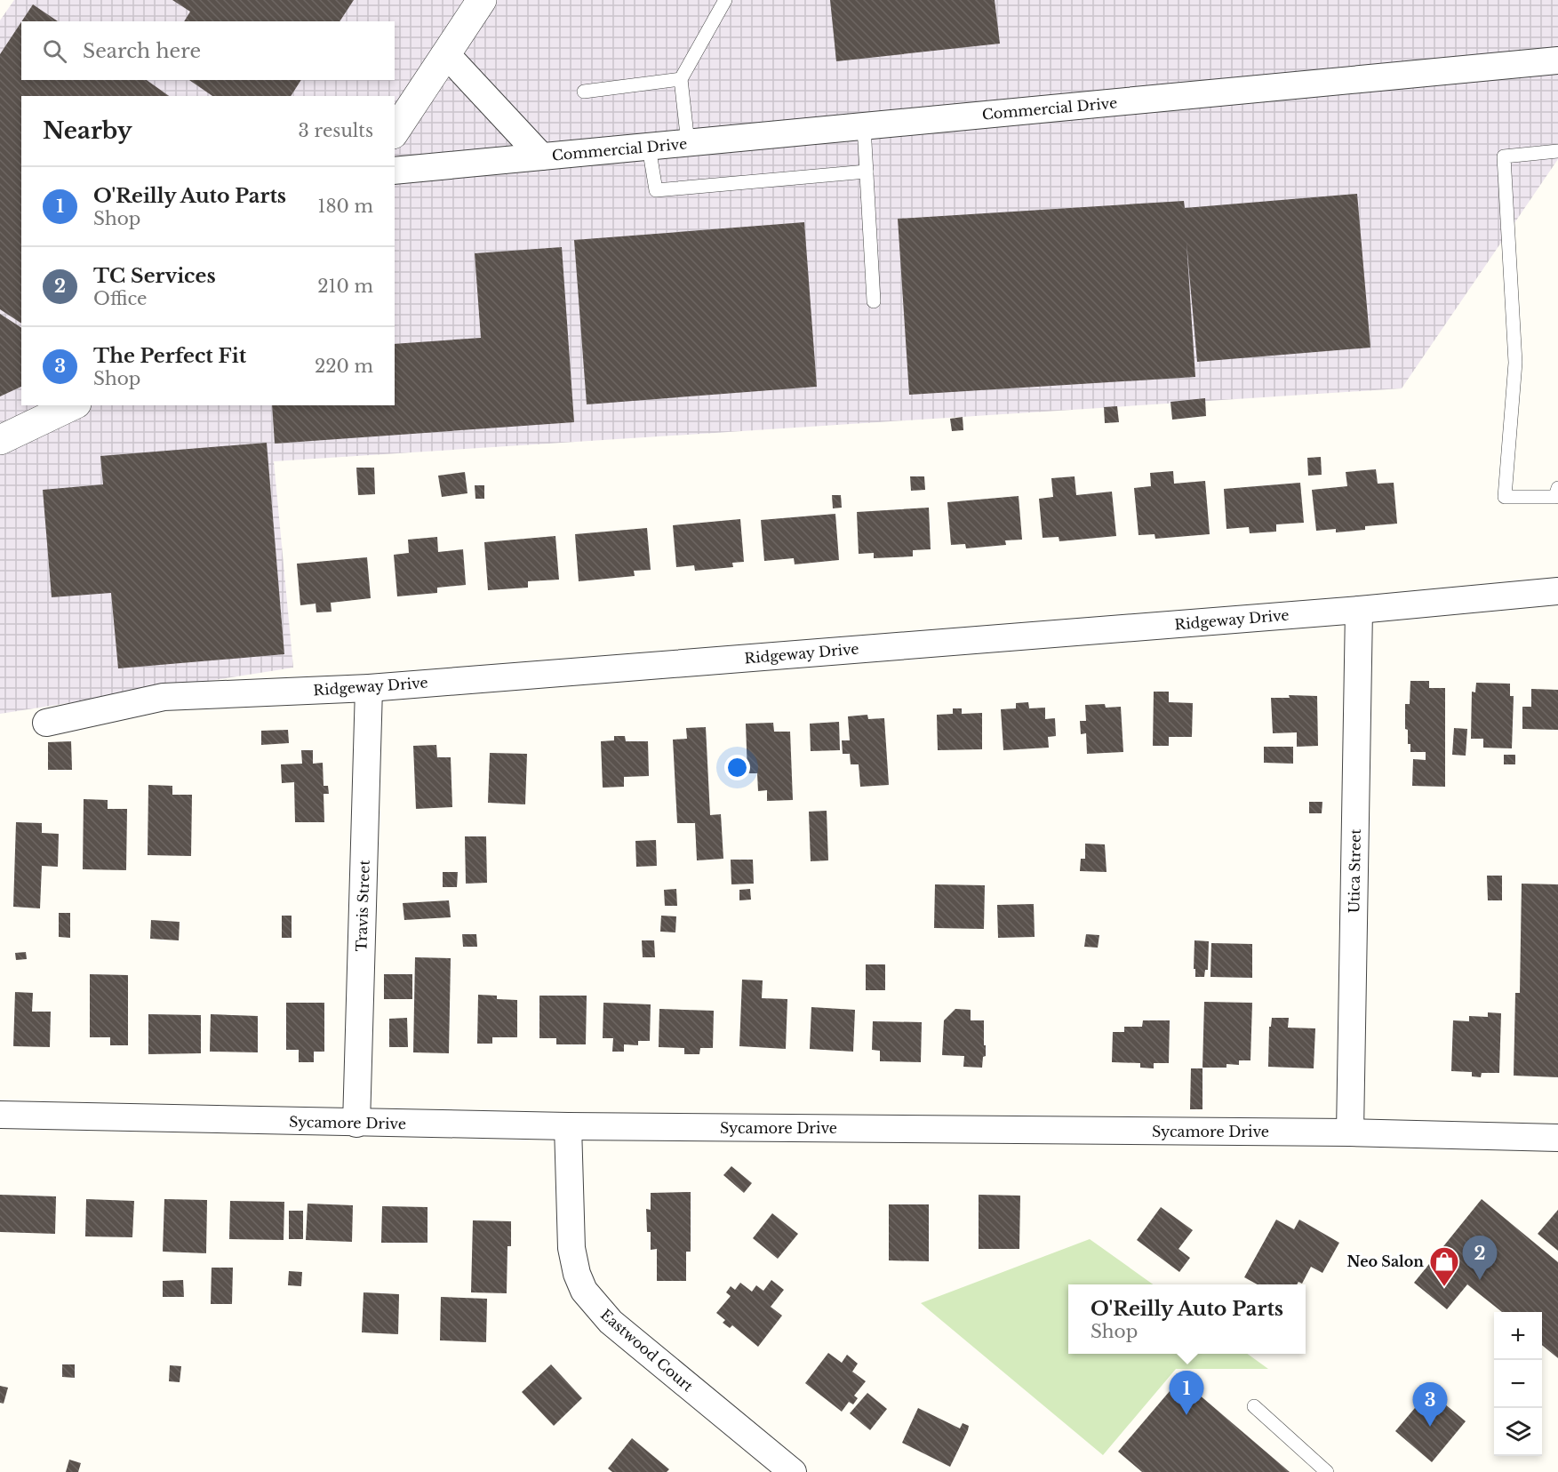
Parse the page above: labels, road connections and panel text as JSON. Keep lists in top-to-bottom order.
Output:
{
  "streets": {
    "street": [
      "Commercial Drive",
      "Ridgeway Drive",
      "Utica Street",
      "Travis Street",
      "Sycamore Drive",
      "Eastwood Court"
    ]
  },
  "crossings": [
    ["Ridgeway Drive", "Utica Street"],
    ["Ridgeway Drive", "Travis Street"],
    ["Utica Street", "Sycamore Drive"],
    ["Travis Street", "Sycamore Drive"],
    ["Sycamore Drive", "Eastwood Court"]
  ],
  "places": {
    "shop": ["Neo Salon"]
  },
  "page": {
    "search": "Search here",
    "heading": ["Nearby", "3 results"],
    "list": [
      {
        "mark": "1",
        "name": "O'Reilly Auto Parts",
        "note": "Shop",
        "value": "180 m"
      },
      {
        "mark": "2",
        "name": "TC Services",
        "note": "Office",
        "value": "210 m"
      },
      {
        "mark": "3",
        "name": "The Perfect Fit",
        "note": "Shop",
        "value": "220 m"
      }
    ],
    "pins": ["2", "1", "3"],
    "popup": ["O'Reilly Auto Parts", "Shop"],
    "map_buttons": ["+", "−"]
  }
}
